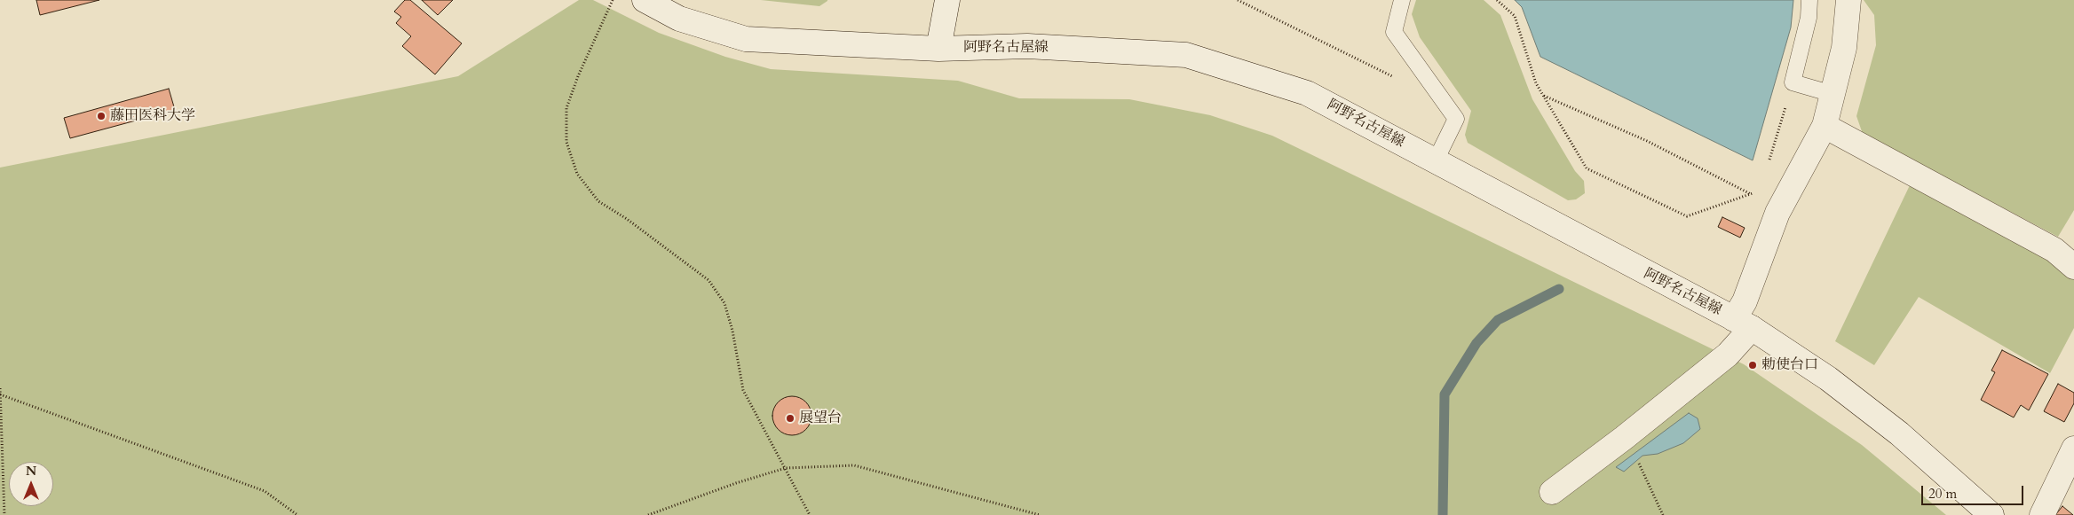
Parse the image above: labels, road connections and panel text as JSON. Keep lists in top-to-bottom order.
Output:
{
  "streets": {
    "main road": ["阿野名古屋線"]
  },
  "places": ["藤田医科大学", "勅使台口", "展望台"],
  "scale_bar": "20 m",
  "north": "top"
}
